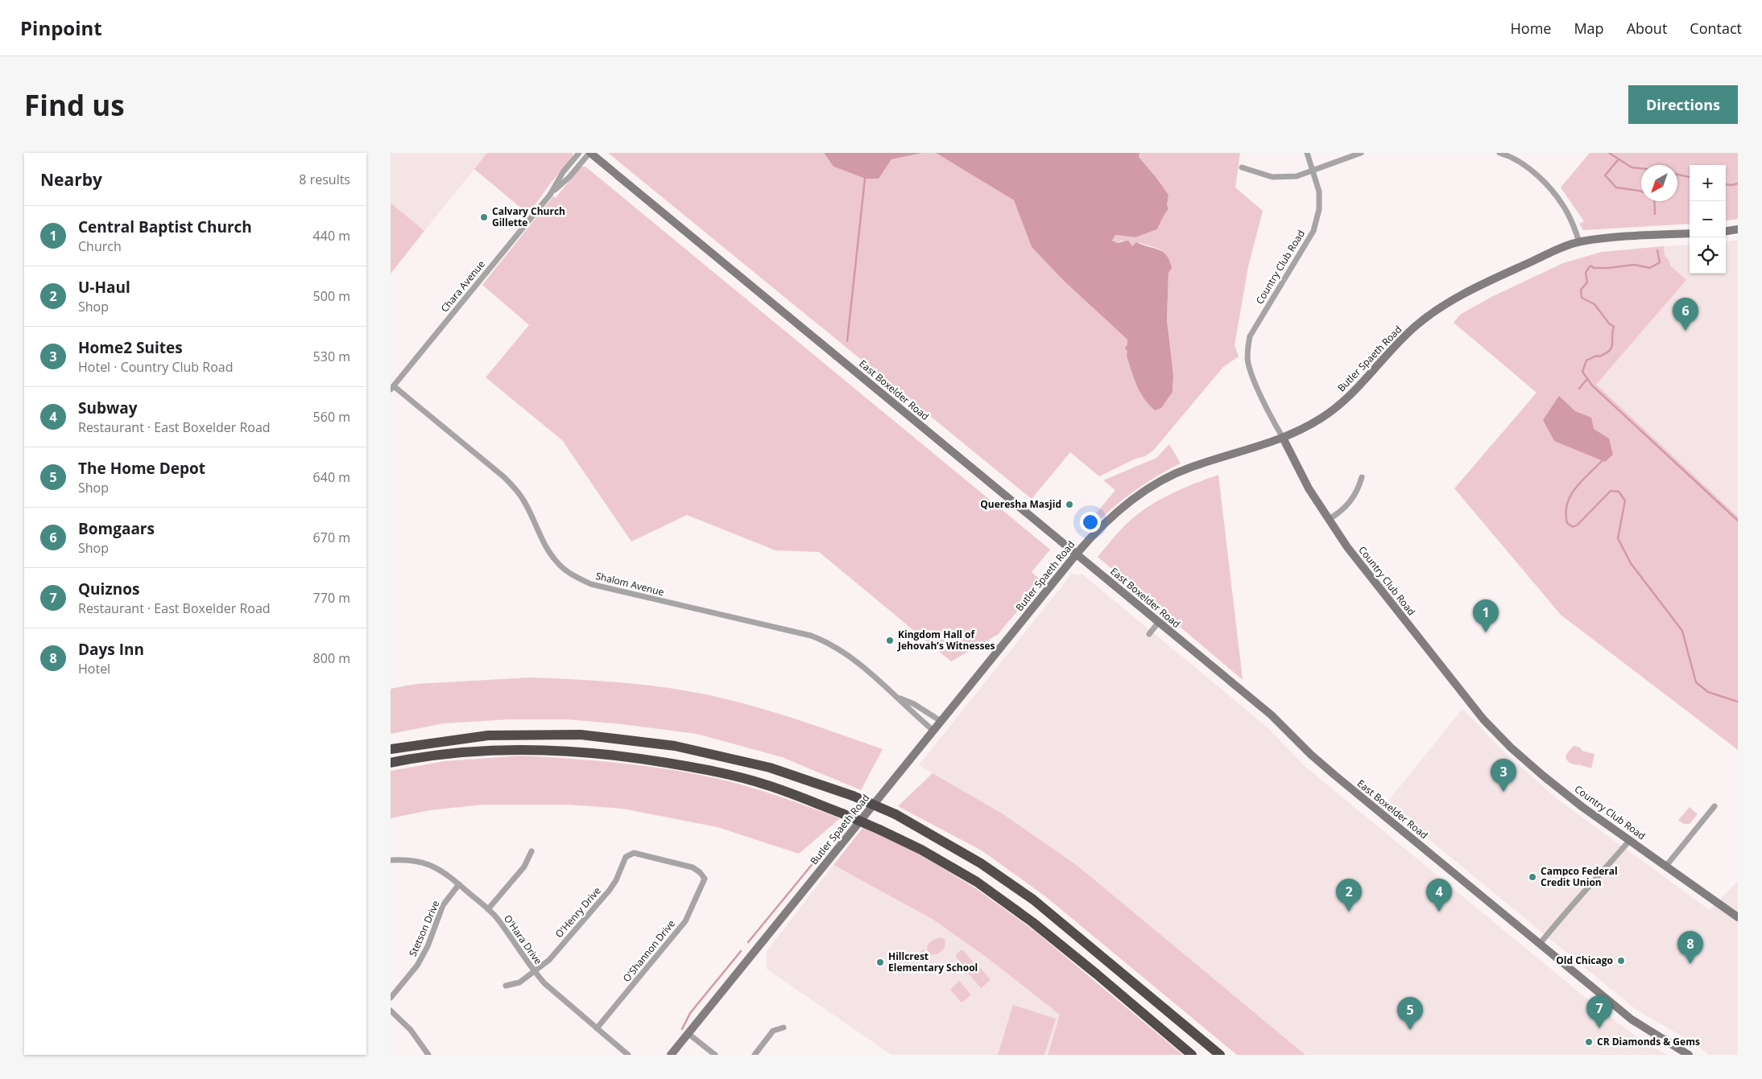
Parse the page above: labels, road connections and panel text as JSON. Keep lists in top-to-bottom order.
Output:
{
  "streets": {
    "main road": ["Country Club Road", "Butler Spaeth Road", "East Boxelder Road"],
    "street": [
      "Chara Avenue",
      "Shalom Avenue",
      "O'Henry Drive",
      "Stetson Drive",
      "O'Hara Drive",
      "O'Shannon Drive"
    ]
  },
  "crossings": [
    ["Country Club Road", "Butler Spaeth Road"],
    ["Chara Avenue", "East Boxelder Road"],
    ["Chara Avenue", "Shalom Avenue"],
    ["Butler Spaeth Road", "East Boxelder Road"],
    ["Butler Spaeth Road", "Shalom Avenue"],
    ["O'Henry Drive", "O'Hara Drive"],
    ["O'Henry Drive", "O'Shannon Drive"],
    ["Stetson Drive", "O'Hara Drive"],
    ["O'Hara Drive", "O'Shannon Drive"]
  ],
  "places": [
    "Calvary Church Gillette",
    "Queresha Masjid",
    "Kingdom Hall of Jehovah’s Witnesses",
    "Campco Federal Credit Union",
    "Old Chicago",
    "Hillcrest Elementary School",
    "CR Diamonds & Gems"
  ],
  "north": "bottom left",
  "page": {
    "header": "Pinpoint",
    "nav": [
      "Home",
      "Map",
      "About",
      "Contact"
    ],
    "buttons": "Directions",
    "title": "Find us",
    "heading": ["Nearby", "8 results"],
    "map_buttons": ["+", "−"],
    "list": [
      {
        "mark": "1",
        "name": "Central Baptist Church",
        "note": "Church",
        "value": "440 m"
      },
      {
        "mark": "2",
        "name": "U-Haul",
        "note": "Shop",
        "value": "500 m"
      },
      {
        "mark": "3",
        "name": "Home2 Suites",
        "note": "Hotel · Country Club Road",
        "value": "530 m"
      },
      {
        "mark": "4",
        "name": "Subway",
        "note": "Restaurant · East Boxelder Road",
        "value": "560 m"
      },
      {
        "mark": "5",
        "name": "The Home Depot",
        "note": "Shop",
        "value": "640 m"
      },
      {
        "mark": "6",
        "name": "Bomgaars",
        "note": "Shop",
        "value": "670 m"
      },
      {
        "mark": "7",
        "name": "Quiznos",
        "note": "Restaurant · East Boxelder Road",
        "value": "770 m"
      },
      {
        "mark": "8",
        "name": "Days Inn",
        "note": "Hotel",
        "value": "800 m"
      }
    ],
    "pins": [
      "6",
      "1",
      "3",
      "2",
      "4",
      "8",
      "7",
      "5"
    ]
  }
}
